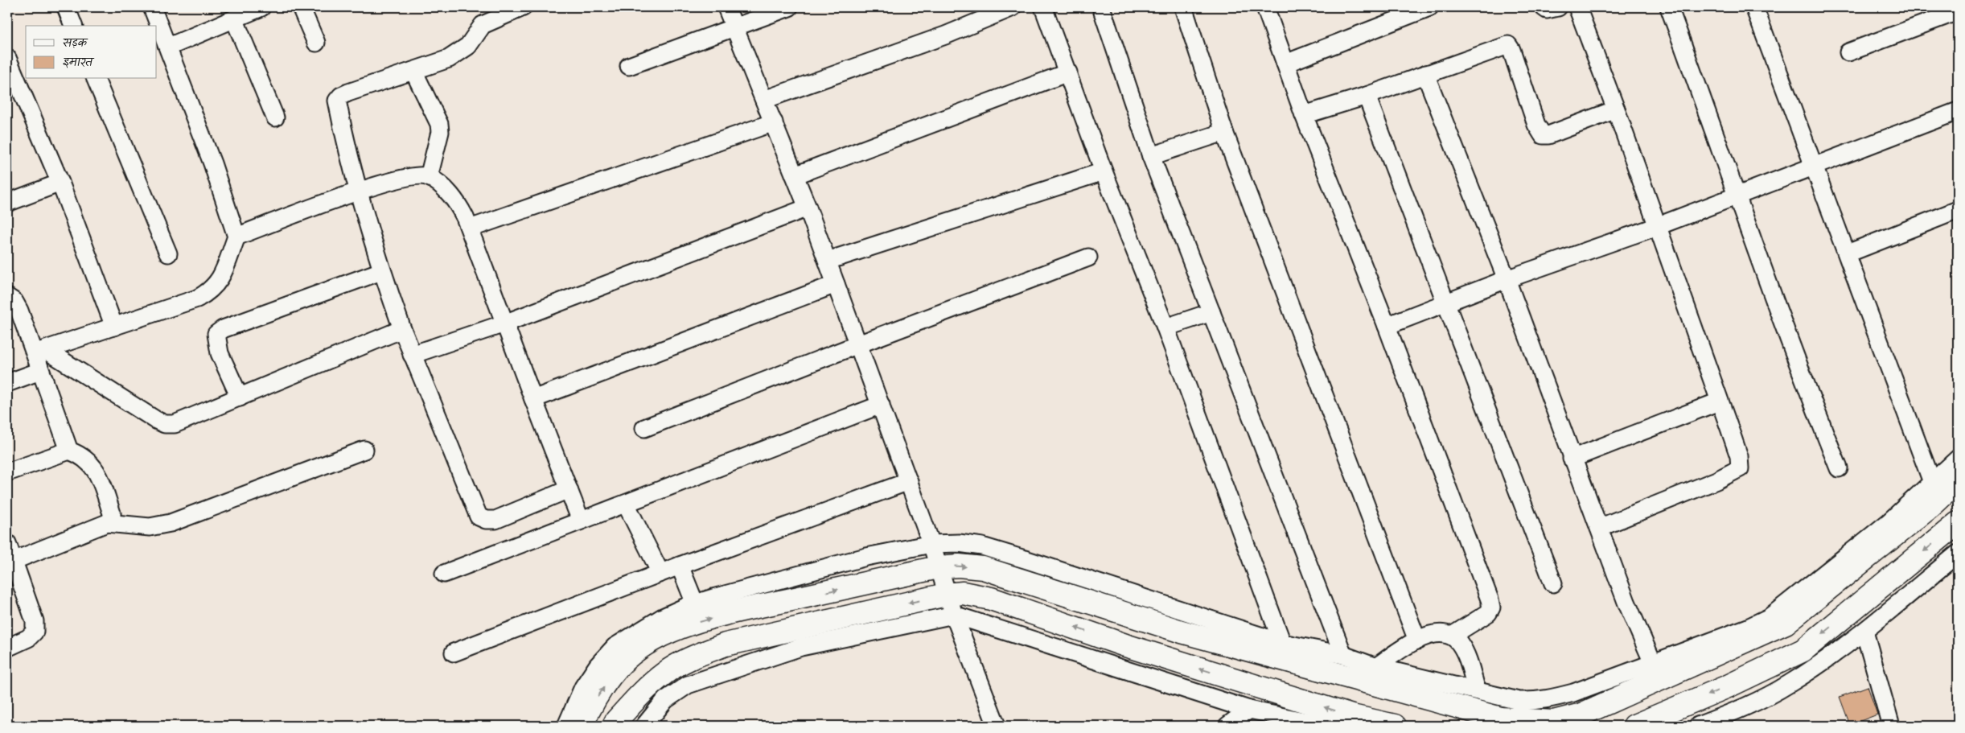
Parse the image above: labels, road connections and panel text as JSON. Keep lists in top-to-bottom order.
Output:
{
  "legend": ["सड़क", "इमारत"]
}
